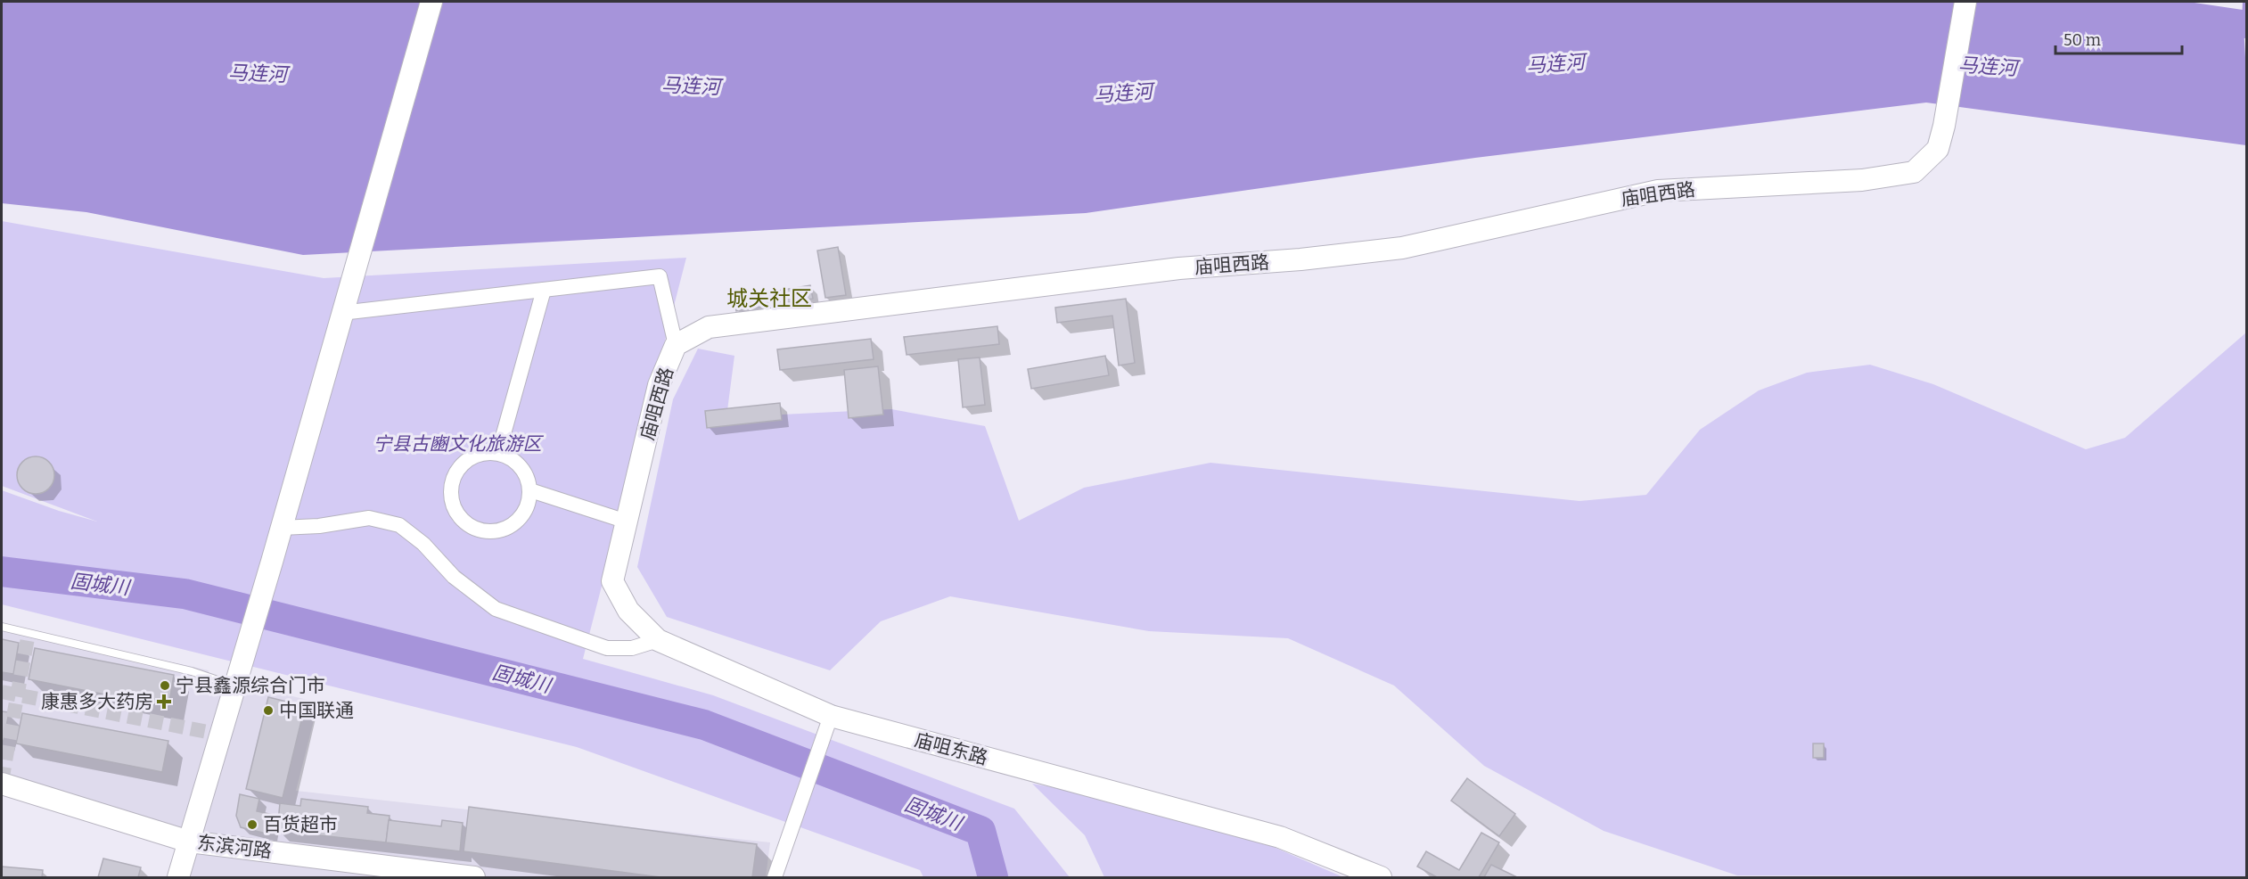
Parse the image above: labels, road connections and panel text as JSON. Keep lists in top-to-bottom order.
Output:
{
  "streets": {
    "street": ["庙咀西路", "庙咀东路", "东滨河路"]
  },
  "crossings": [
    ["庙咀西路", "庙咀东路"]
  ],
  "districts": ["城关社区"],
  "water": ["马连河", "固城川"],
  "parks": ["宁县古豳文化旅游区"],
  "places": {
    "other": ["宁县鑫源综合门市", "中国联通", "百货超市"],
    "health": ["康惠多大药房"]
  },
  "scale_bar": "50 m"
}
